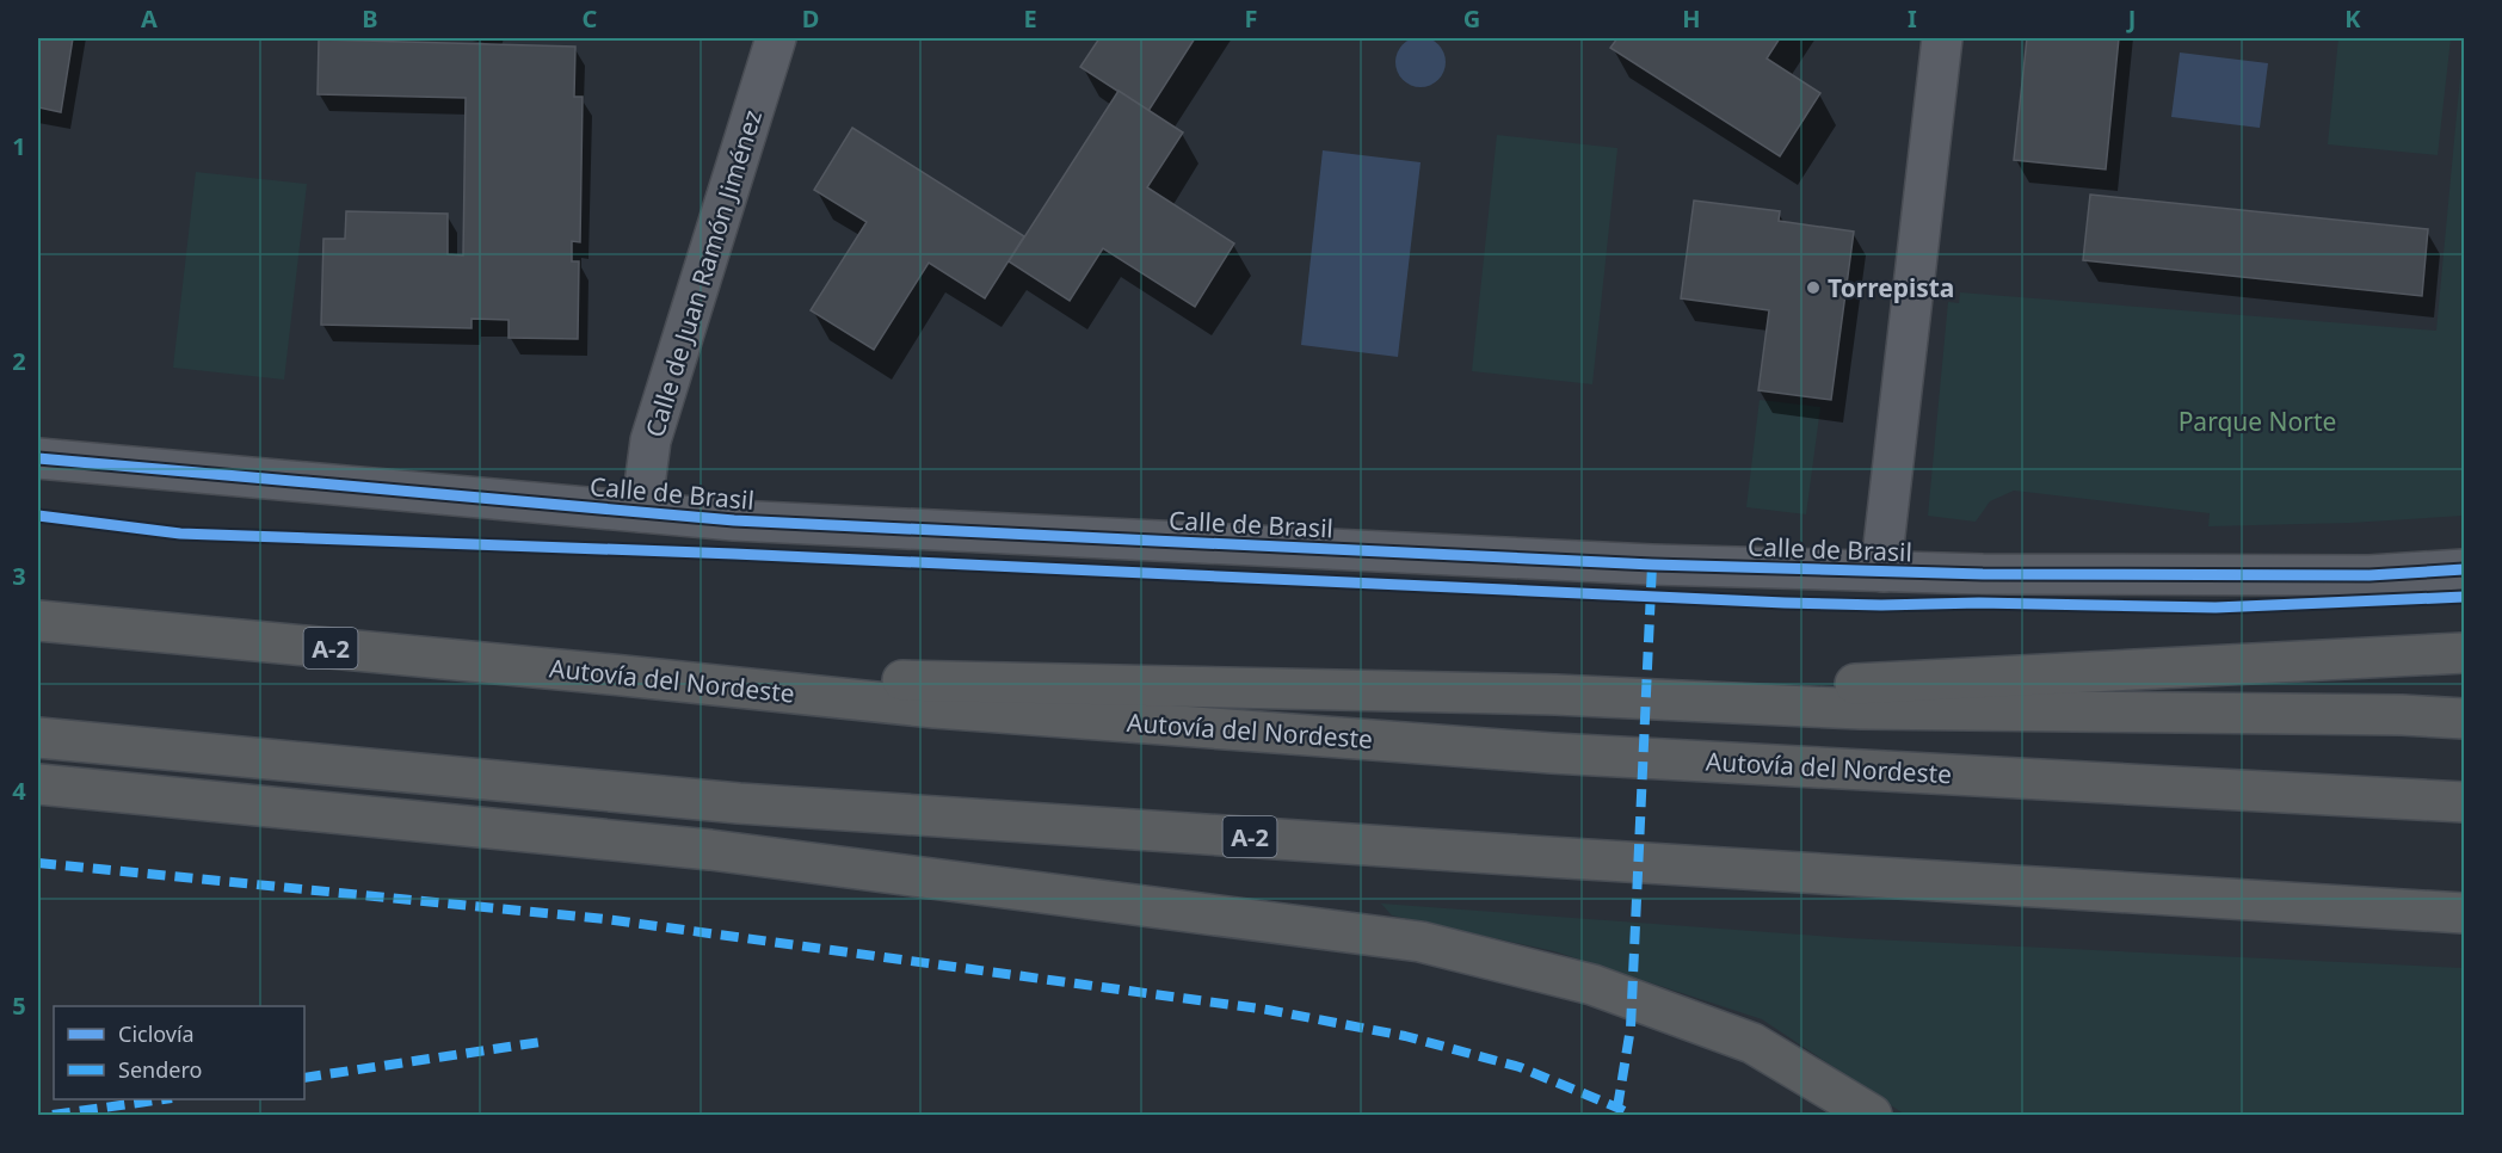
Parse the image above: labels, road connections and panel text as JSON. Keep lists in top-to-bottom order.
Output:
{
  "streets": {
    "highway": ["A-2", "Autovía del Nordeste"],
    "street": ["Calle de Juan Ramón Jiménez", "Calle de Brasil"]
  },
  "crossings": [
    ["Calle de Juan Ramón Jiménez", "Calle de Brasil"]
  ],
  "parks": ["Parque Norte"],
  "places": ["Torrepista"],
  "legend": ["Ciclovía", "Sendero"],
  "grid": {
    "columns": [
      "A",
      "B",
      "C",
      "D",
      "E",
      "F",
      "G",
      "H",
      "I",
      "J",
      "K"
    ],
    "rows": [
      "1",
      "2",
      "3",
      "4",
      "5"
    ]
  }
}
